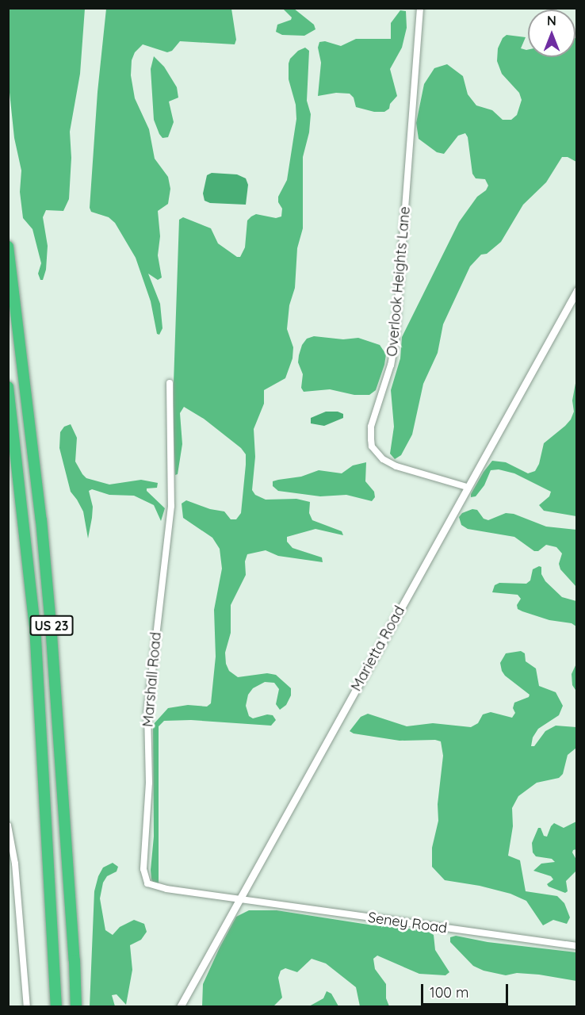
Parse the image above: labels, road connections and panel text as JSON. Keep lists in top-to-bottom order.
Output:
{
  "streets": {
    "highway": ["US 23"],
    "street": [
      "Overlook Heights Lane",
      "Marietta Road",
      "Marshall Road",
      "Seney Road"
    ]
  },
  "crossings": [
    ["Overlook Heights Lane", "Marietta Road"],
    ["Marietta Road", "Marshall Road"],
    ["Marietta Road", "Seney Road"],
    ["Marshall Road", "Seney Road"]
  ],
  "scale_bar": "100 m",
  "north": "top"
}
